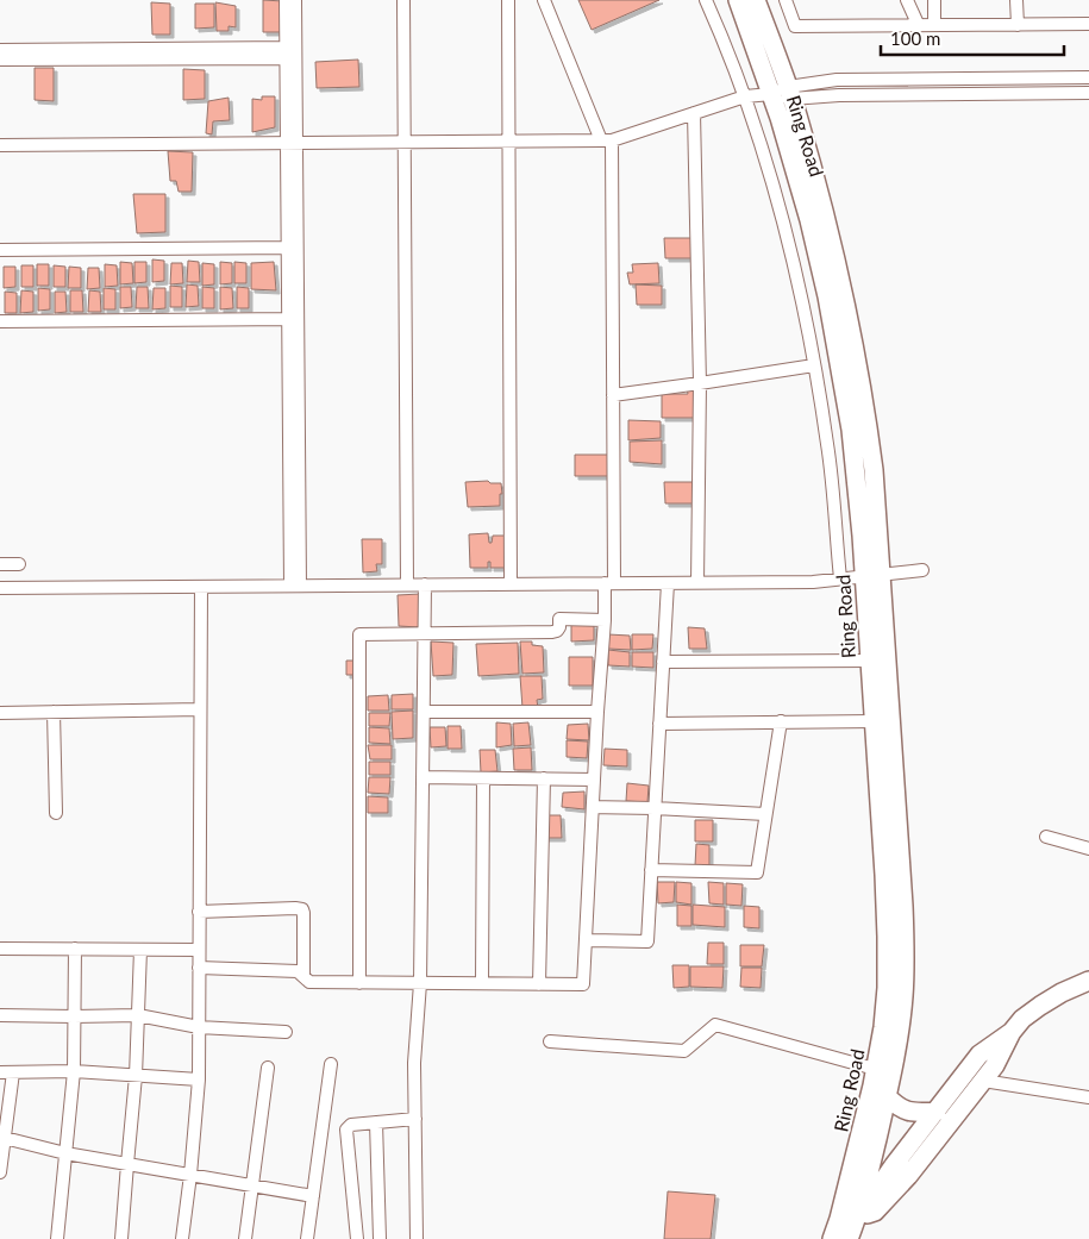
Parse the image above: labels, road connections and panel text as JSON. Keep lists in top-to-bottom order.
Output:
{
  "streets": {
    "highway": ["Ring Road"]
  },
  "scale_bar": "100 m"
}
